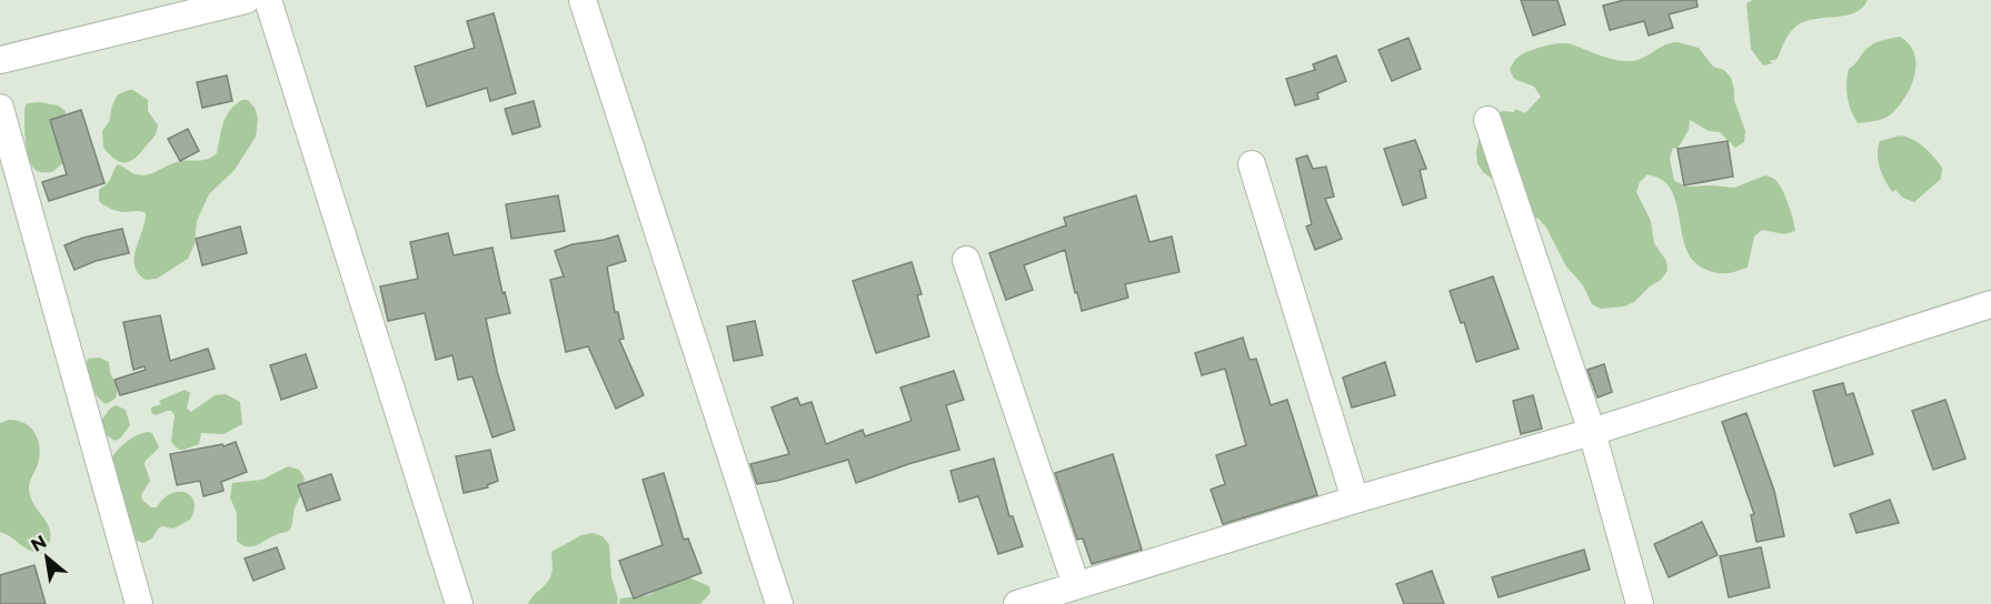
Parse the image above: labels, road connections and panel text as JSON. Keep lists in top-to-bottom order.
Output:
{
  "north": "top left"
}
